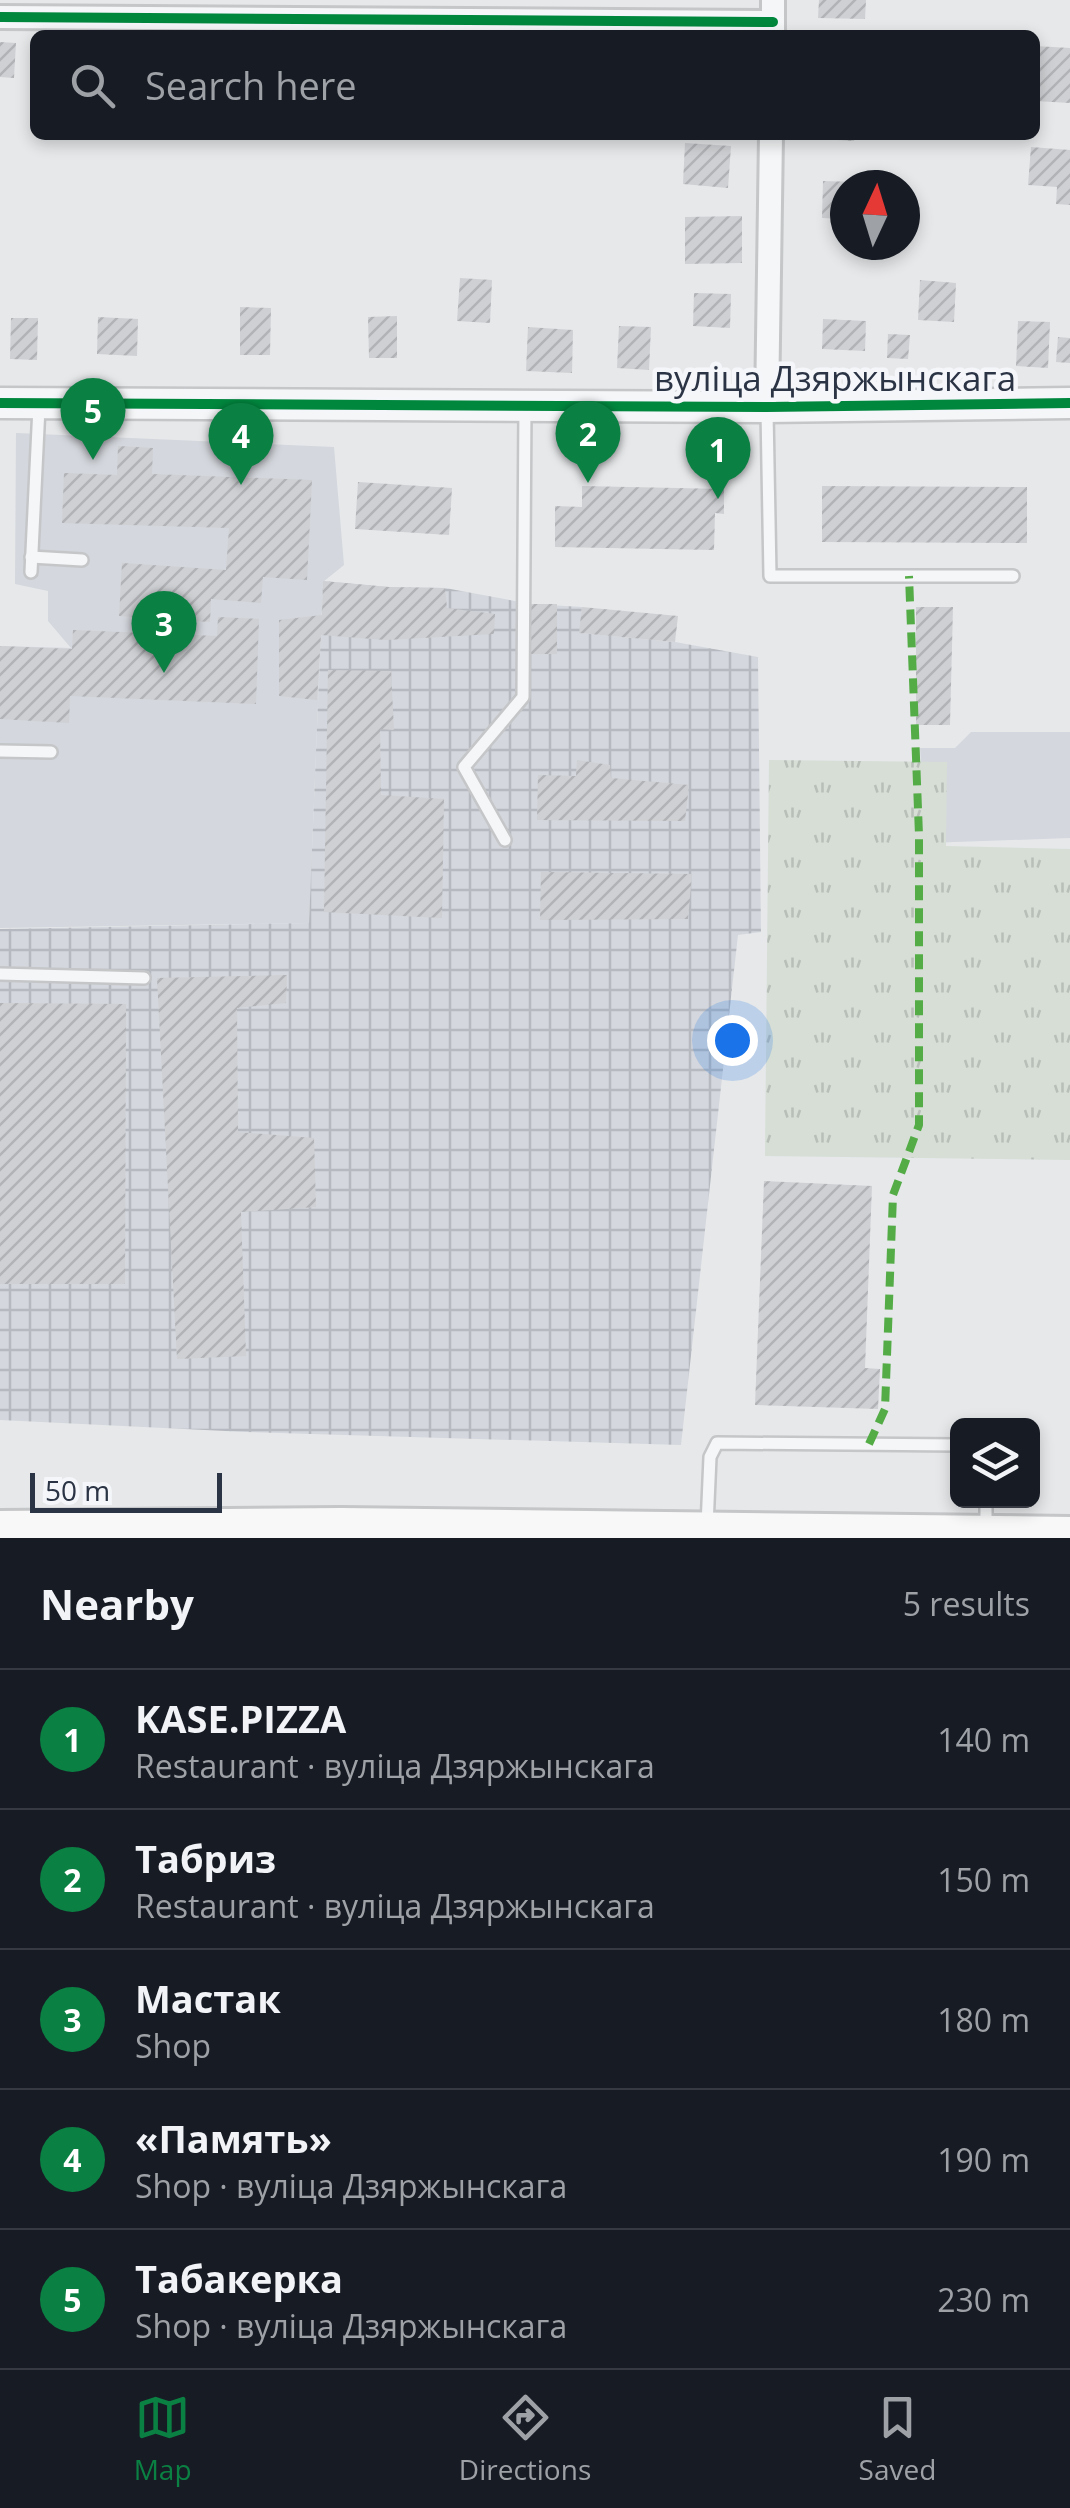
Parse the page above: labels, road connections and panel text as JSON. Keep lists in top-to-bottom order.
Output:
{
  "streets": {
    "street": ["вуліца Дзяржынскага"]
  },
  "scale_bar": "50 m",
  "north": "top",
  "page": {
    "search": "Search here",
    "pins": [
      "5",
      "2",
      "4",
      "1",
      "3"
    ],
    "scale": "50 m",
    "heading": ["Nearby", "5 results"],
    "list": [
      {
        "mark": "1",
        "name": "KASE.PIZZA",
        "note": "Restaurant · вуліца Дзяржынскага",
        "value": "140 m"
      },
      {
        "mark": "2",
        "name": "Табриз",
        "note": "Restaurant · вуліца Дзяржынскага",
        "value": "150 m"
      },
      {
        "mark": "3",
        "name": "Мастак",
        "note": "Shop",
        "value": "180 m"
      },
      {
        "mark": "4",
        "name": "«Память»",
        "note": "Shop · вуліца Дзяржынскага",
        "value": "190 m"
      },
      {
        "mark": "5",
        "name": "Табакерка",
        "note": "Shop · вуліца Дзяржынскага",
        "value": "230 m"
      }
    ],
    "nav": ["Map", "Directions", "Saved"]
  }
}
